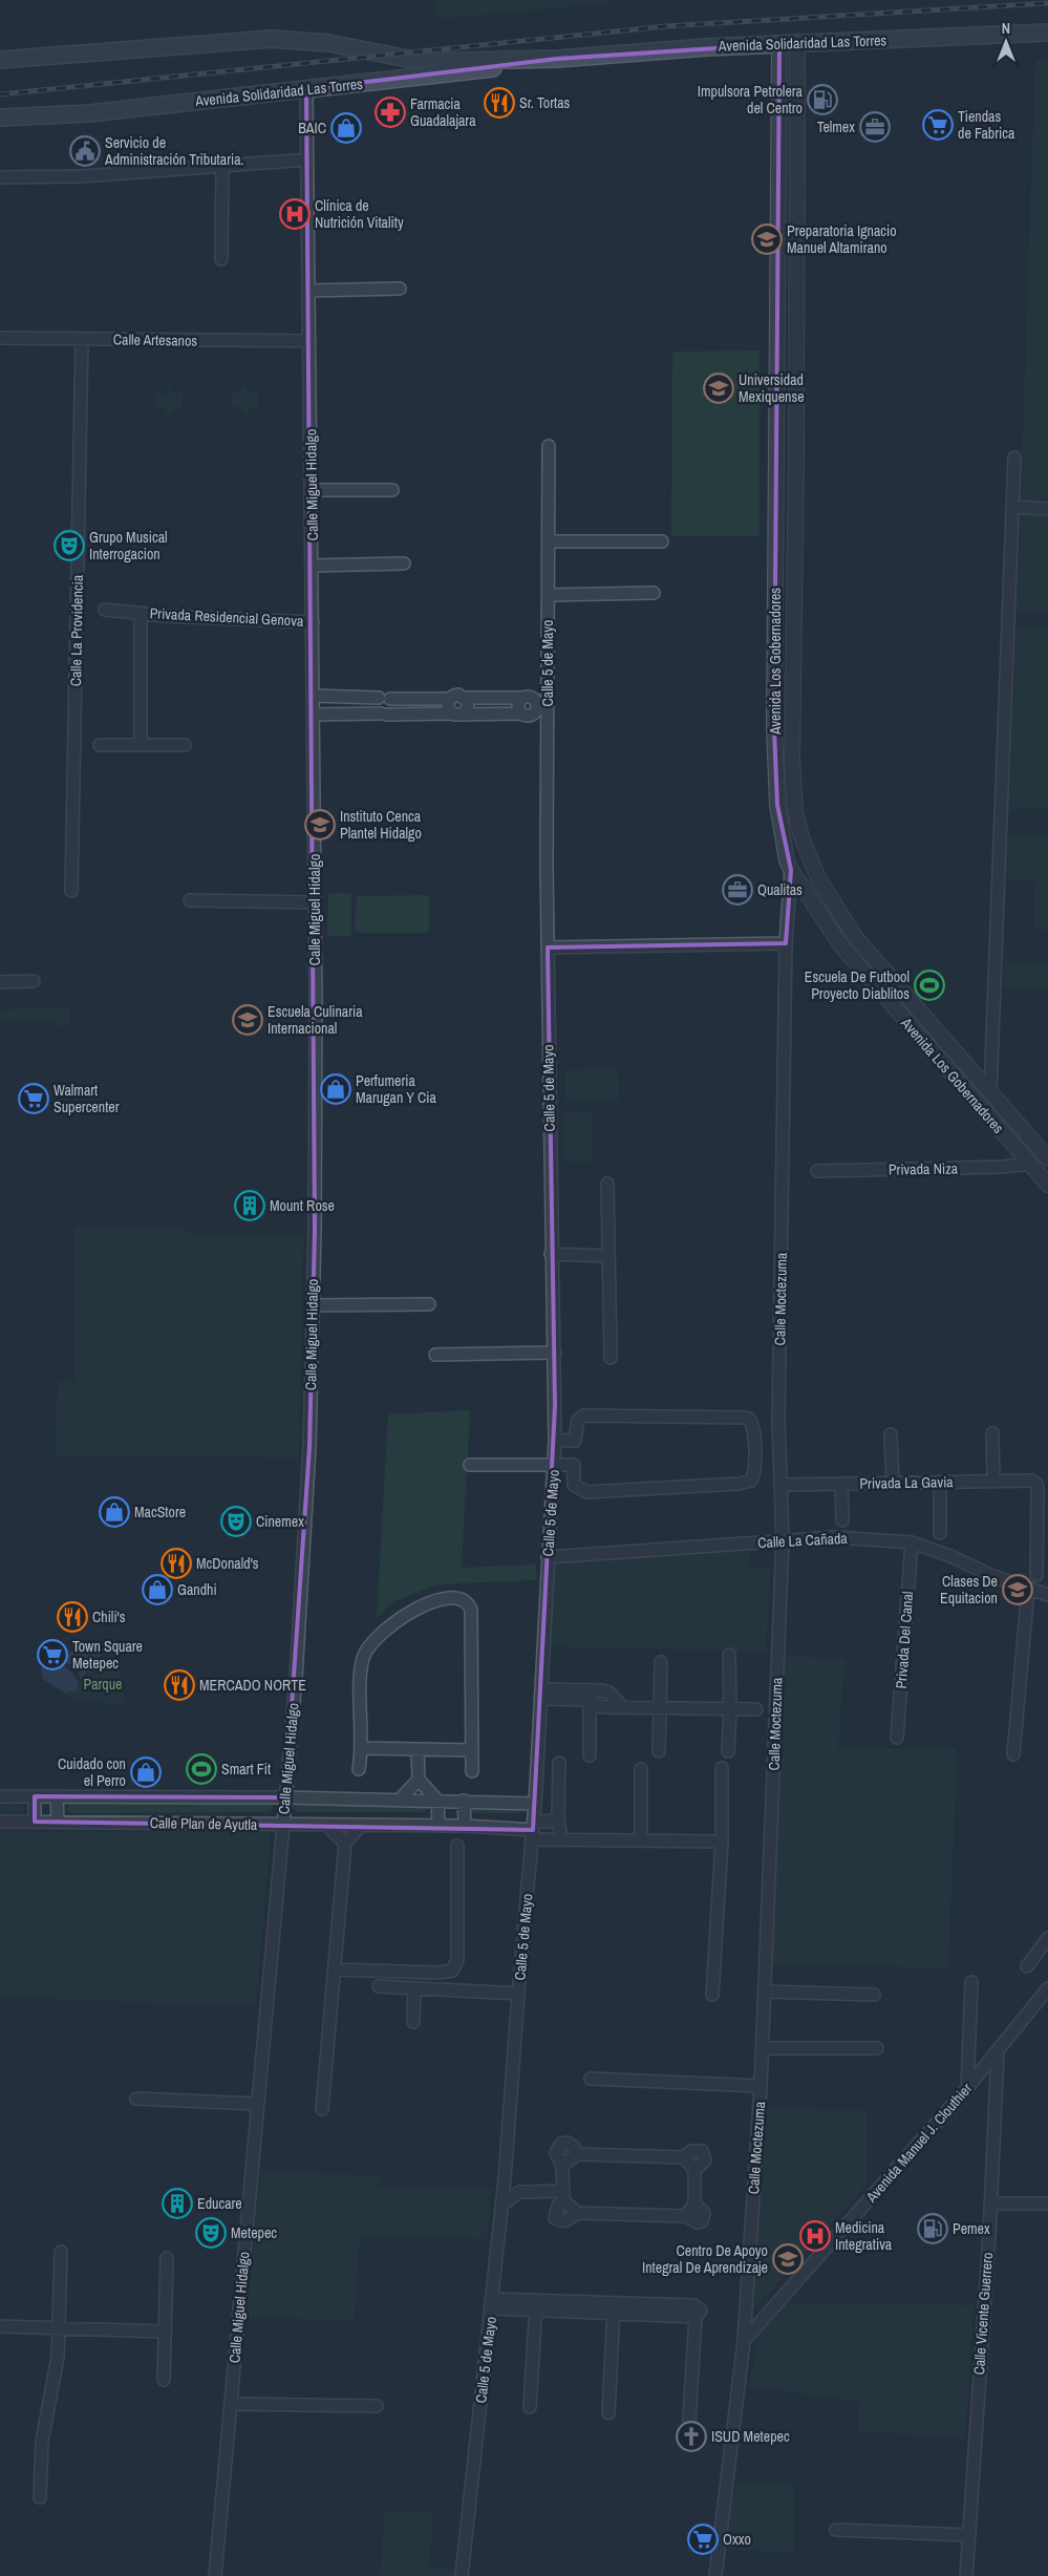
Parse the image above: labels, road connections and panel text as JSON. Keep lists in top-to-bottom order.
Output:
{
  "streets": {
    "main road": ["Avenida Solidaridad Las Torres"],
    "street": [
      "Calle Artesanos",
      "Calle Miguel Hidalgo",
      "Privada Residencial Genova",
      "Calle La Providencia",
      "Avenida Los Gobernadores",
      "Calle 5 de Mayo",
      "Privada Niza",
      "Calle Moctezuma",
      "Privada La Gavia",
      "Calle La Cañada",
      "Privada Del Canal",
      "Calle Plan de Ayutla",
      "Avenida Manuel J. Clouthier",
      "Calle Vicente Guerrero"
    ]
  },
  "crossings": [
    ["Avenida Solidaridad Las Torres", "Calle Miguel Hidalgo"],
    ["Avenida Solidaridad Las Torres", "Avenida Los Gobernadores"],
    ["Calle Artesanos", "Calle Miguel Hidalgo"],
    ["Calle Artesanos", "Calle La Providencia"],
    ["Calle Miguel Hidalgo", "Privada Residencial Genova"],
    ["Calle Miguel Hidalgo", "Calle Plan de Ayutla"],
    ["Avenida Los Gobernadores", "Privada Niza"],
    ["Avenida Los Gobernadores", "Calle Moctezuma"],
    ["Calle 5 de Mayo", "Calle La Cañada"],
    ["Calle 5 de Mayo", "Calle Plan de Ayutla"],
    ["Calle Moctezuma", "Privada La Gavia"],
    ["Calle Moctezuma", "Calle La Cañada"],
    ["Calle Moctezuma", "Avenida Manuel J. Clouthier"],
    ["Calle La Cañada", "Privada Del Canal"],
    ["Avenida Manuel J. Clouthier", "Calle Vicente Guerrero"]
  ],
  "parks": ["Parque"],
  "places": {
    "fuel station": ["Impulsora Petrolera del Centro", "Pemex"],
    "restaurant": [
      "Sr. Tortas",
      "McDonald's",
      "Chili's",
      "MERCADO NORTE"
    ],
    "pharmacy": ["Farmacia Guadalajara"],
    "supermarket": [
      "Tiendas de Fabrica",
      "Walmart Supercenter",
      "Town Square Metepec",
      "Oxxo"
    ],
    "office": ["Telmex", "Qualitas"],
    "shop": [
      "BAIC",
      "Perfumeria Marugan Y Cia",
      "MacStore",
      "Gandhi",
      "Cuidado con el Perro"
    ],
    "public building": ["Servicio de Administración Tributaria."],
    "hospital": ["Clínica de Nutrición Vitality", "Medicina Integrativa"],
    "school or university": [
      "Preparatoria Ignacio Manuel Altamirano",
      "Universidad Mexiquense",
      "Instituto Cenca Plantel Hidalgo",
      "Escuela Culinaria Internacional",
      "Clases De Equitacion",
      "Centro De Apoyo Integral De Aprendizaje"
    ],
    "theatre": ["Grupo Musical Interrogacion", "Cinemex", "Metepec"],
    "sports": ["Escuela De Futbool Proyecto Diablitos", "Smart Fit"],
    "building": ["Mount Rose", "Educare"],
    "church": ["ISUD Metepec"]
  },
  "north": "top"
}
